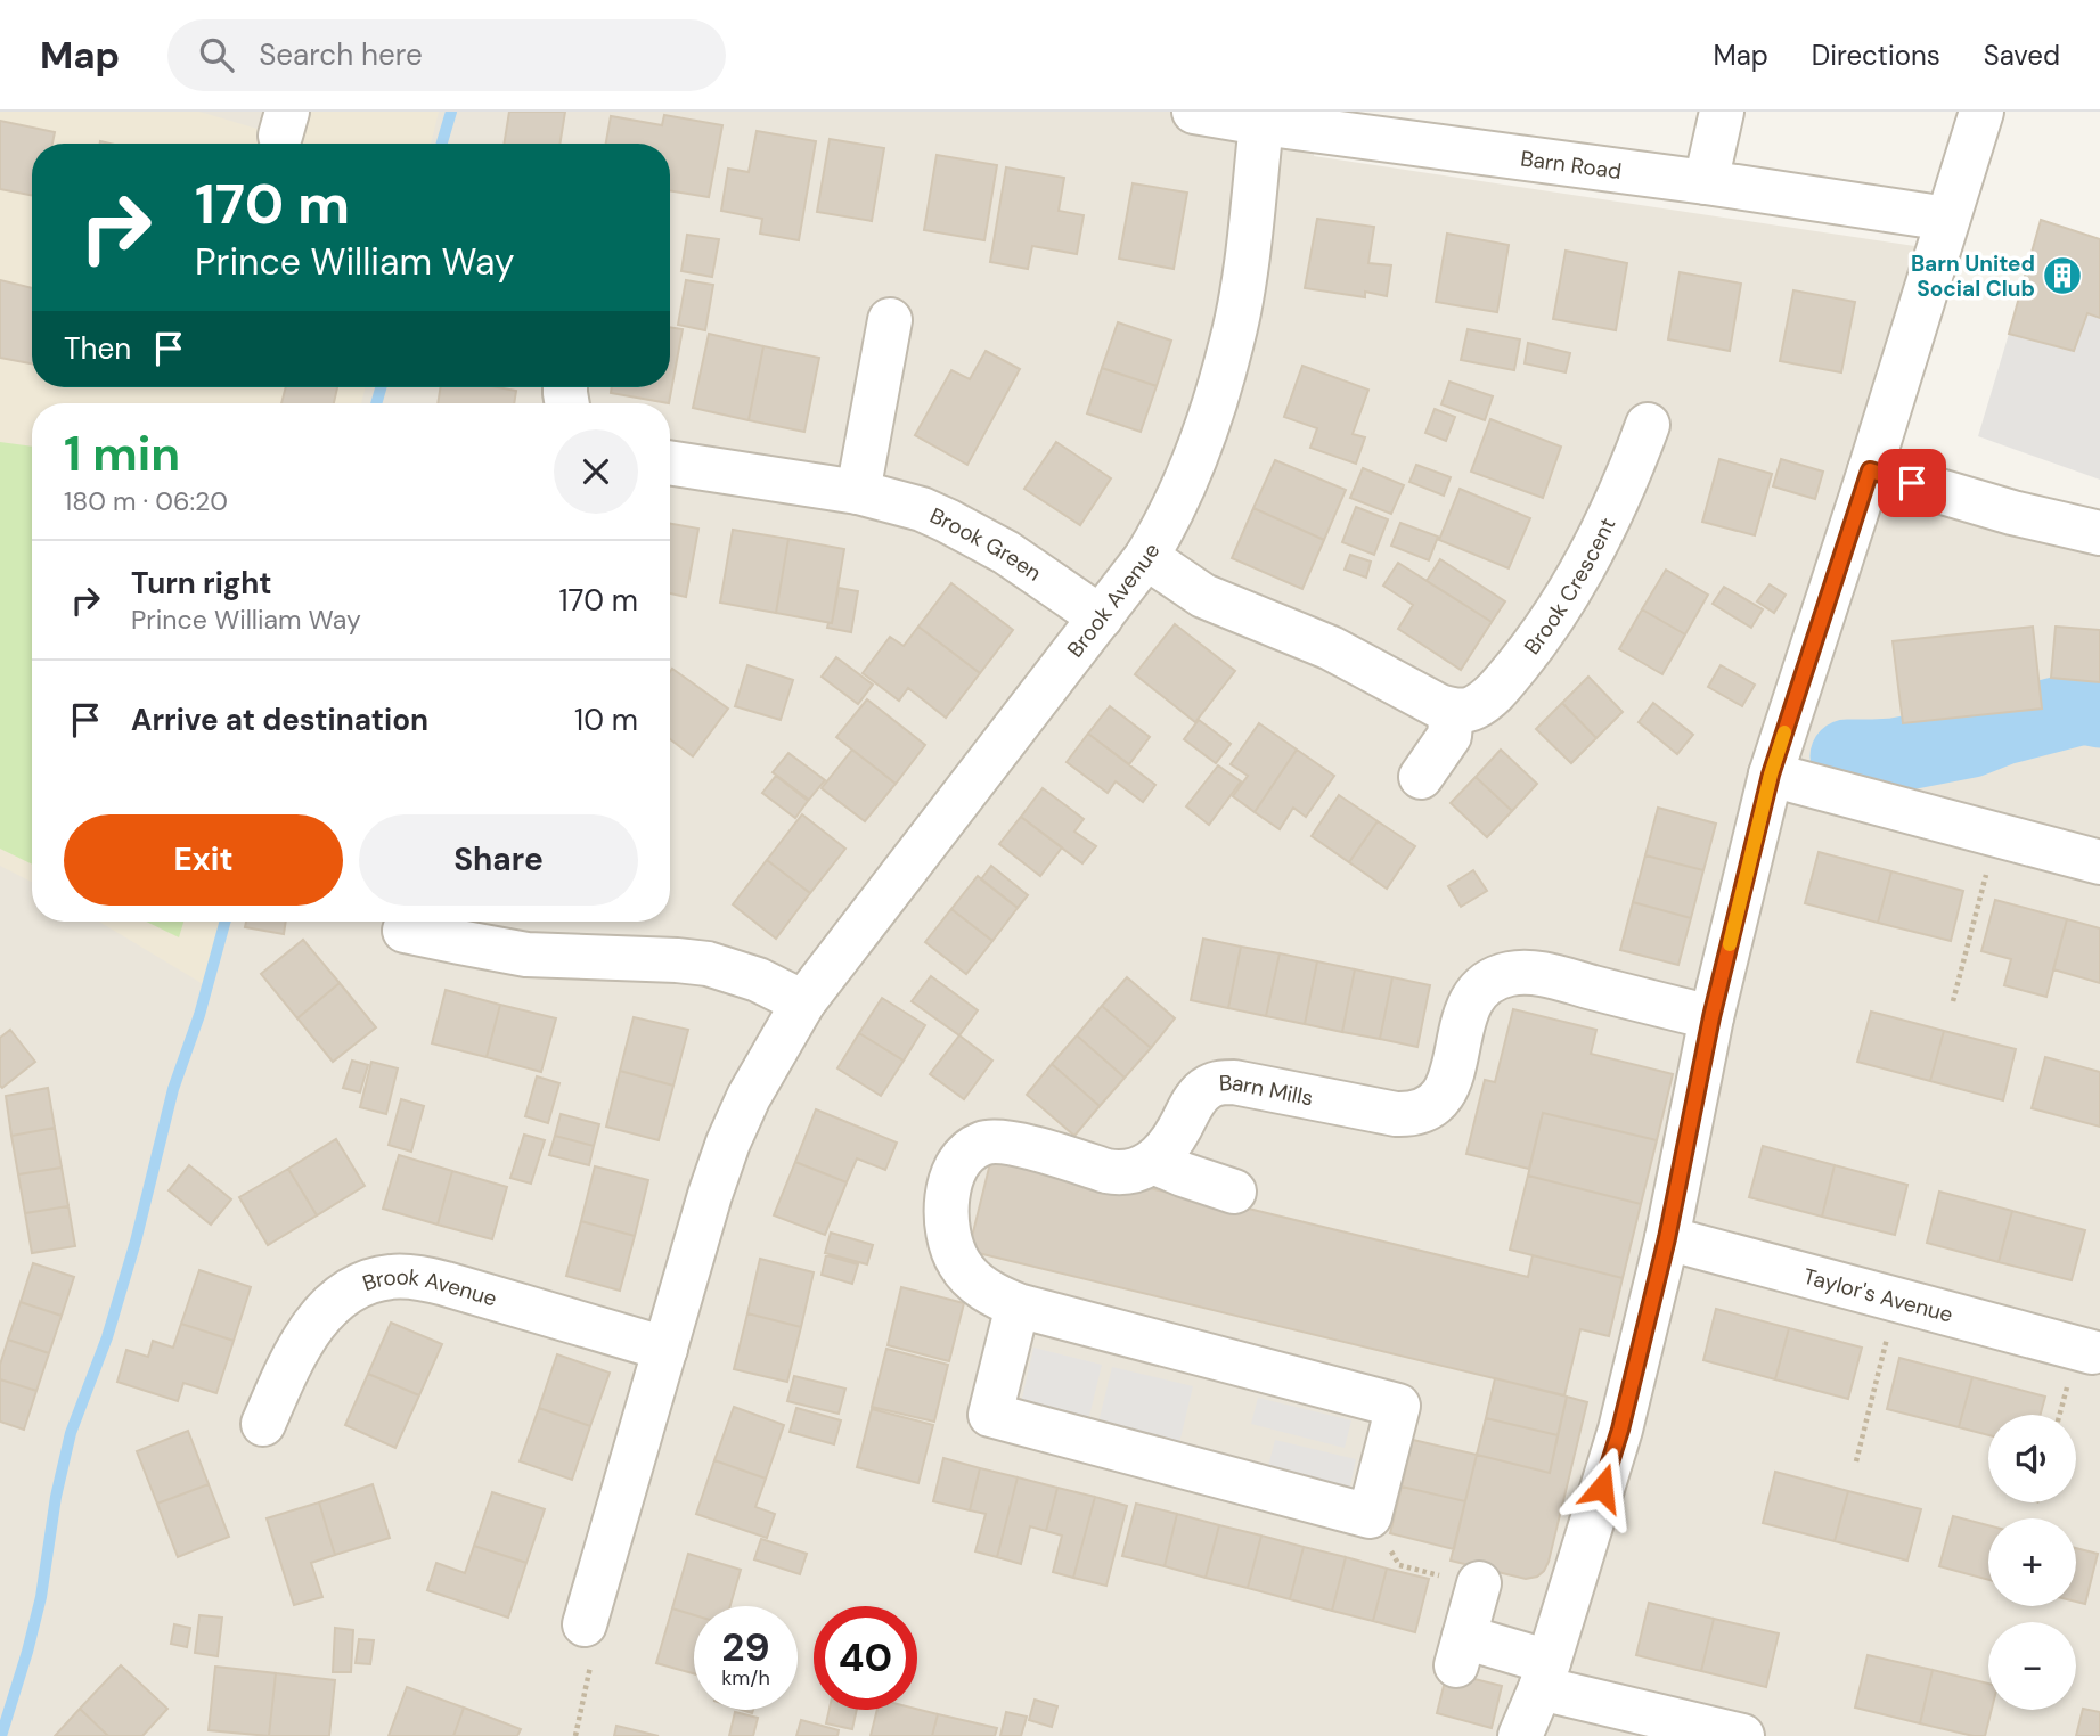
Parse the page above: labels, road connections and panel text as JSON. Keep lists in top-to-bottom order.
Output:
{
  "streets": {
    "street": [
      "Barn Road",
      "Brook Green",
      "Brook Crescent",
      "Brook Avenue",
      "Barn Mills",
      "Taylor's Avenue"
    ]
  },
  "crossings": [
    ["Barn Road", "Brook Avenue"],
    ["Brook Green", "Brook Avenue"]
  ],
  "places": {
    "building": ["Barn United Social Club"]
  },
  "page": {
    "header": "Map",
    "search": "Search here",
    "nav": ["Map", "Directions", "Saved"],
    "turn": ["170 m", "Prince William Way"],
    "then": "Then",
    "heading": ["1 min", "180 m · 06:20"],
    "list": [
      {
        "name": "Turn right",
        "note": "Prince William Way",
        "value": "170 m"
      },
      {
        "name": "Arrive at destination",
        "value": "10 m"
      }
    ],
    "buttons": ["Exit", "Share"],
    "map_buttons": ["+", "−"],
    "speed": "29 km/h",
    "limit": "40"
  }
}
